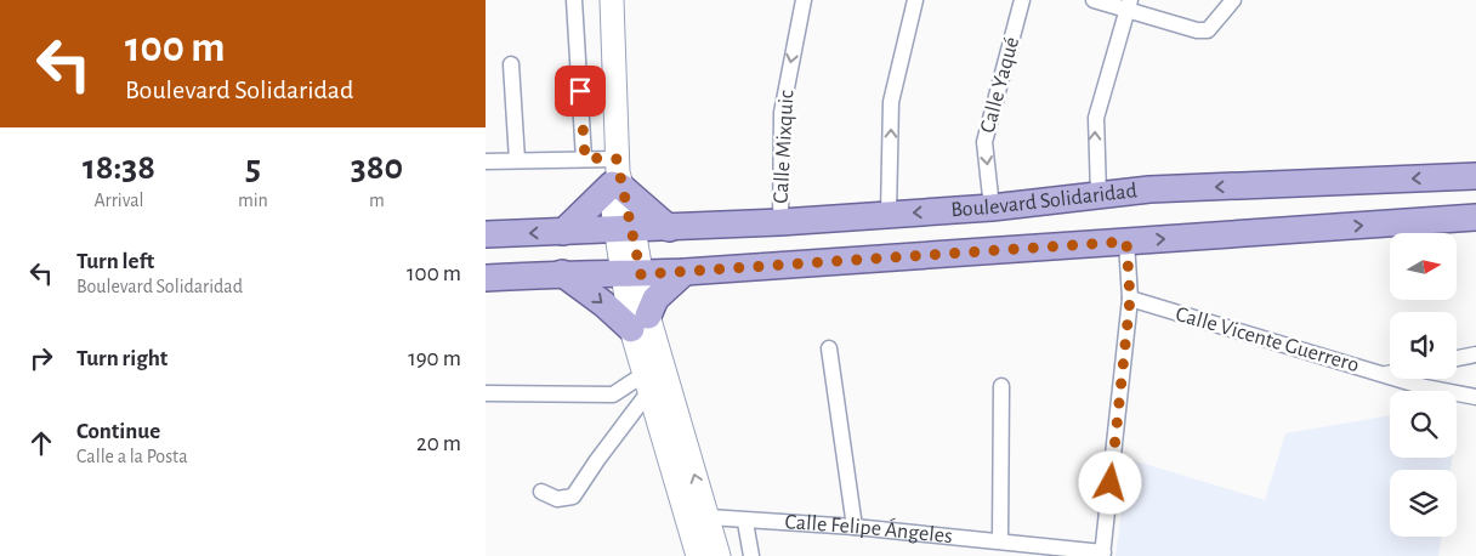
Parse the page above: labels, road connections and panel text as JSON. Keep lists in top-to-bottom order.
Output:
{
  "streets": {
    "main road": ["Boulevard Solidaridad"],
    "street": [
      "Calle Yaqué",
      "Calle Mixquic",
      "Calle Vicente Guerrero",
      "Calle Felipe Ángeles"
    ]
  },
  "crossings": [
    ["Calle Yaqué", "Boulevard Solidaridad"],
    ["Calle Mixquic", "Boulevard Solidaridad"]
  ],
  "north": "right",
  "page": {
    "turn": ["100 m", "Boulevard Solidaridad"],
    "eta": [
      "18:38",
      "Arrival",
      "5",
      "min",
      "380",
      "m"
    ],
    "list": [
      {
        "name": "Turn left",
        "note": "Boulevard Solidaridad",
        "value": "100 m"
      },
      {
        "name": "Turn right",
        "value": "190 m"
      },
      {
        "name": "Continue",
        "note": "Calle a la Posta",
        "value": "20 m"
      }
    ]
  }
}
